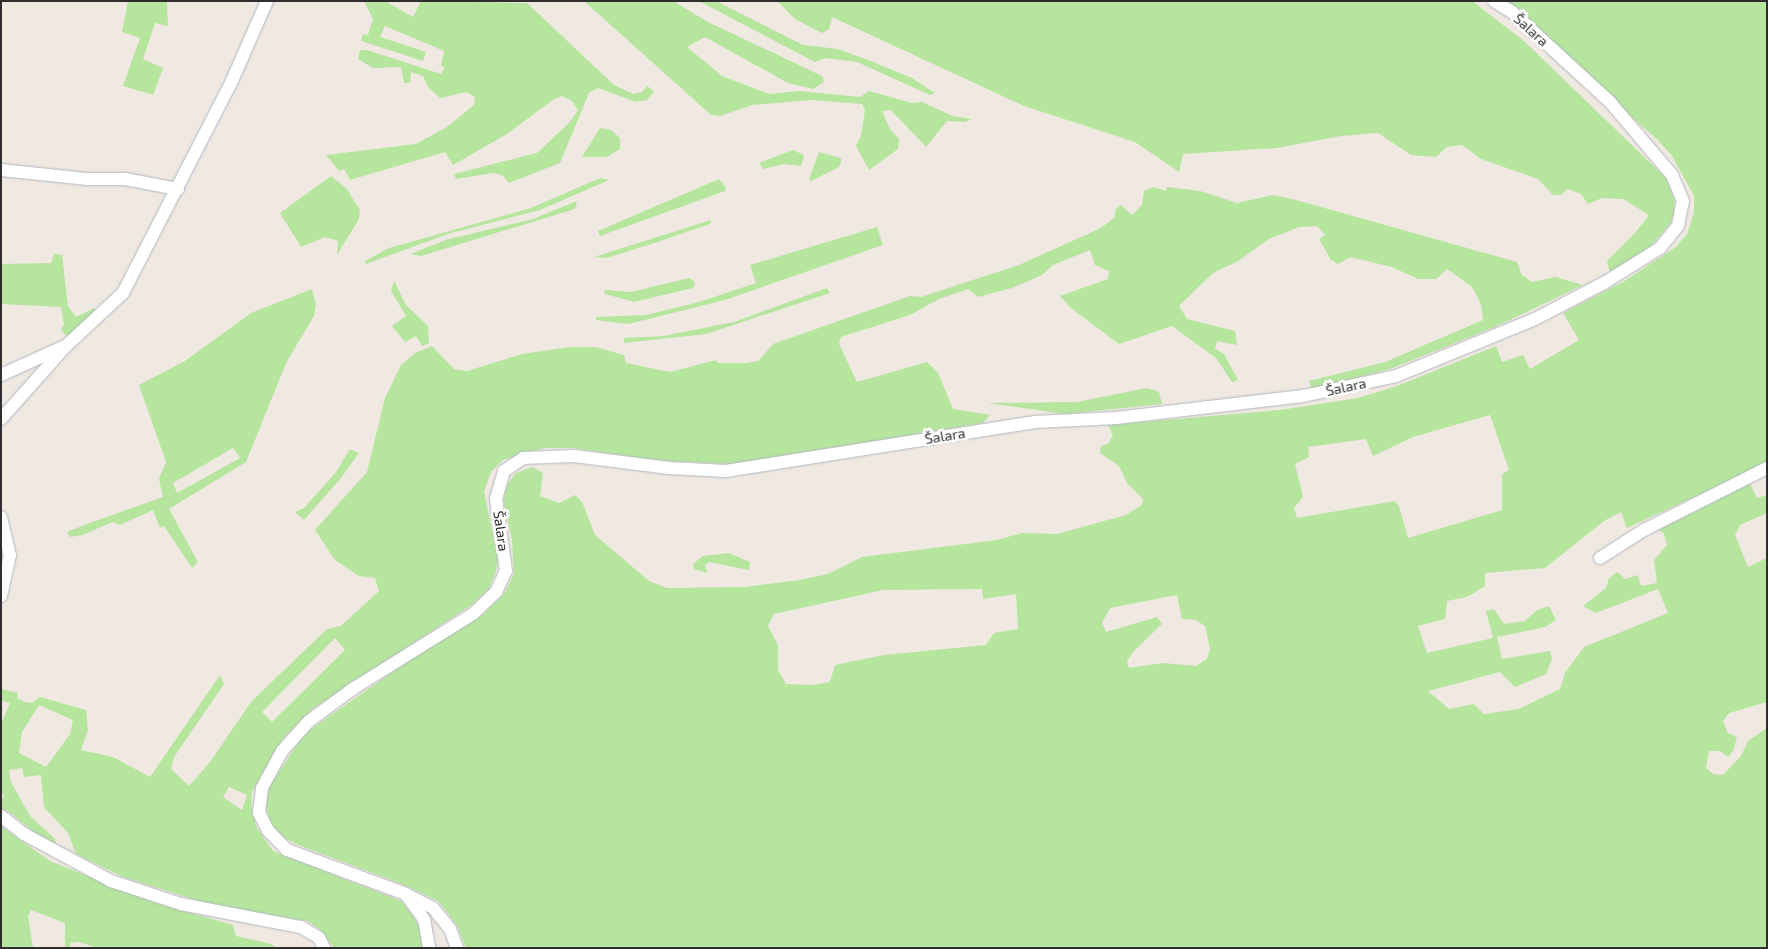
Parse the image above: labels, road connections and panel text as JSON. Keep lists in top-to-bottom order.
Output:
{
  "streets": {
    "street": ["Šalara"]
  }
}
